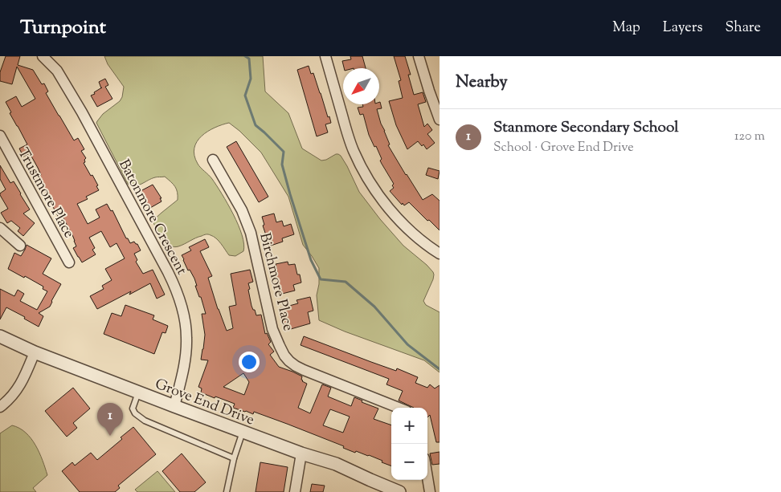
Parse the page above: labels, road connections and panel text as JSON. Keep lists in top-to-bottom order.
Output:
{
  "streets": {
    "street": [
      "Trustmore Place",
      "Batonmore Crescent",
      "Birchmore Place",
      "Grove End Drive"
    ]
  },
  "crossings": [
    ["Batonmore Crescent", "Grove End Drive"]
  ],
  "north": "bottom left",
  "page": {
    "header": "Turnpoint",
    "nav": ["Map", "Layers", "Share"],
    "heading": "Nearby",
    "list": [
      {
        "mark": "1",
        "name": "Stanmore Secondary School",
        "note": "School · Grove End Drive",
        "value": "120 m"
      }
    ],
    "pins": "1",
    "map_buttons": ["+", "−"]
  }
}
